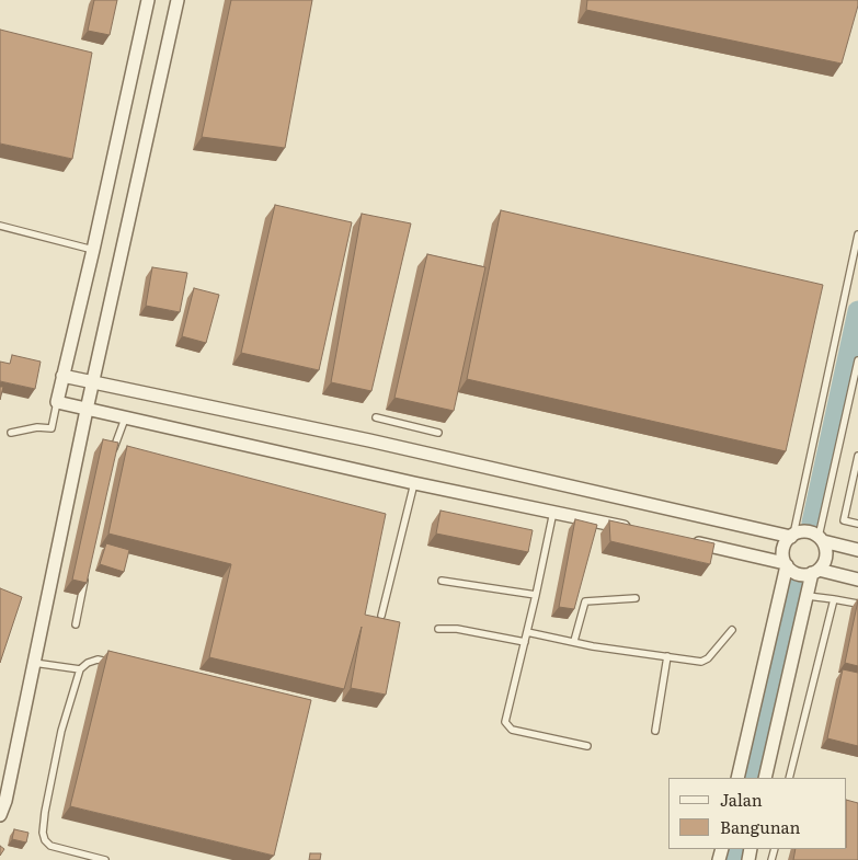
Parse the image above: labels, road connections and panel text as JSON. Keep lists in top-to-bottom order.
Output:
{
  "legend": ["Jalan", "Bangunan"]
}
